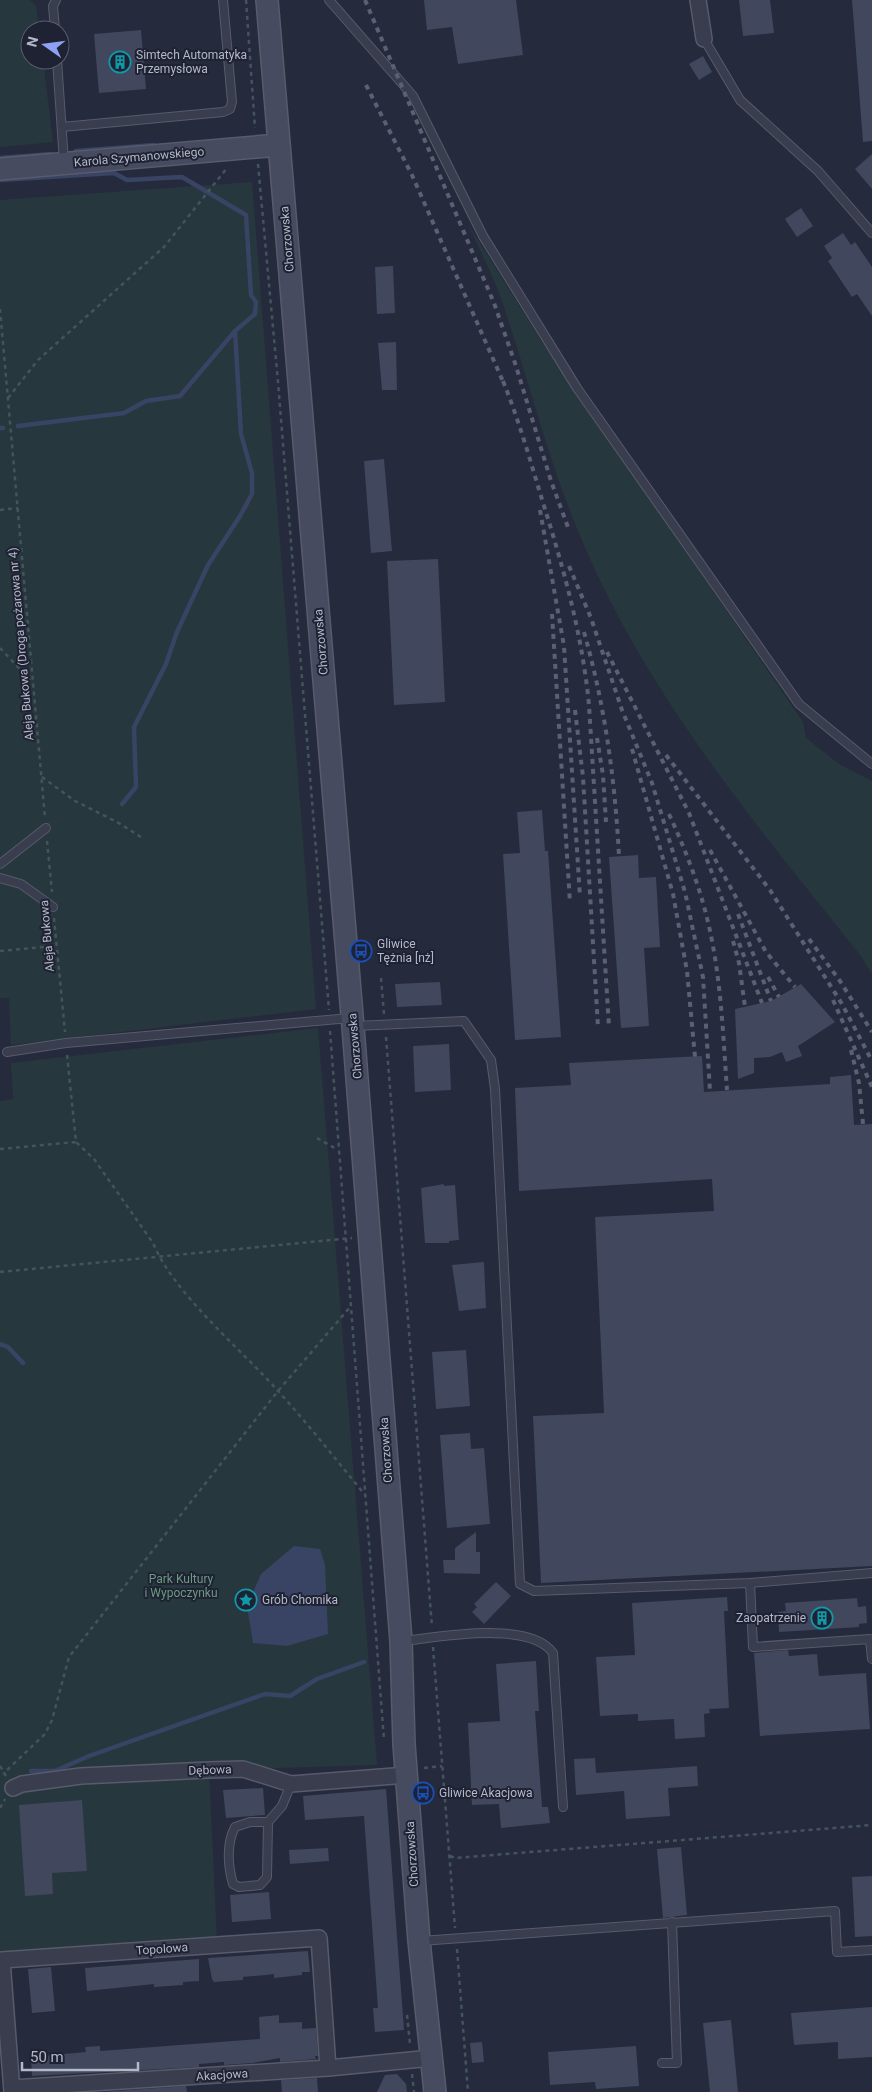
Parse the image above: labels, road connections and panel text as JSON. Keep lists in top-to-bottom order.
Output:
{
  "streets": {
    "main road": ["Karola Szymanowskiego", "Chorzowska"],
    "street": ["Dębowa", "Topolowa", "Akacjowa"],
    "path": ["Aleja Bukowa (Droga pożarowa nr 4)", "Aleja Bukowa"]
  },
  "crossings": [
    ["Karola Szymanowskiego", "Chorzowska"],
    ["Chorzowska", "Dębowa"],
    ["Chorzowska", "Akacjowa"],
    ["Aleja Bukowa (Droga pożarowa nr 4)", "Aleja Bukowa"],
    ["Topolowa", "Akacjowa"]
  ],
  "parks": ["Park Kultury i Wypoczynku"],
  "places": {
    "building": ["Simtech Automatyka Przemysłowa", "Zaopatrzenie"],
    "bus stop": ["Gliwice Tężnia [nż]", "Gliwice Akacjowa"],
    "place": ["Grób Chomika"]
  },
  "scale_bar": "50 m",
  "north": "left"
}
